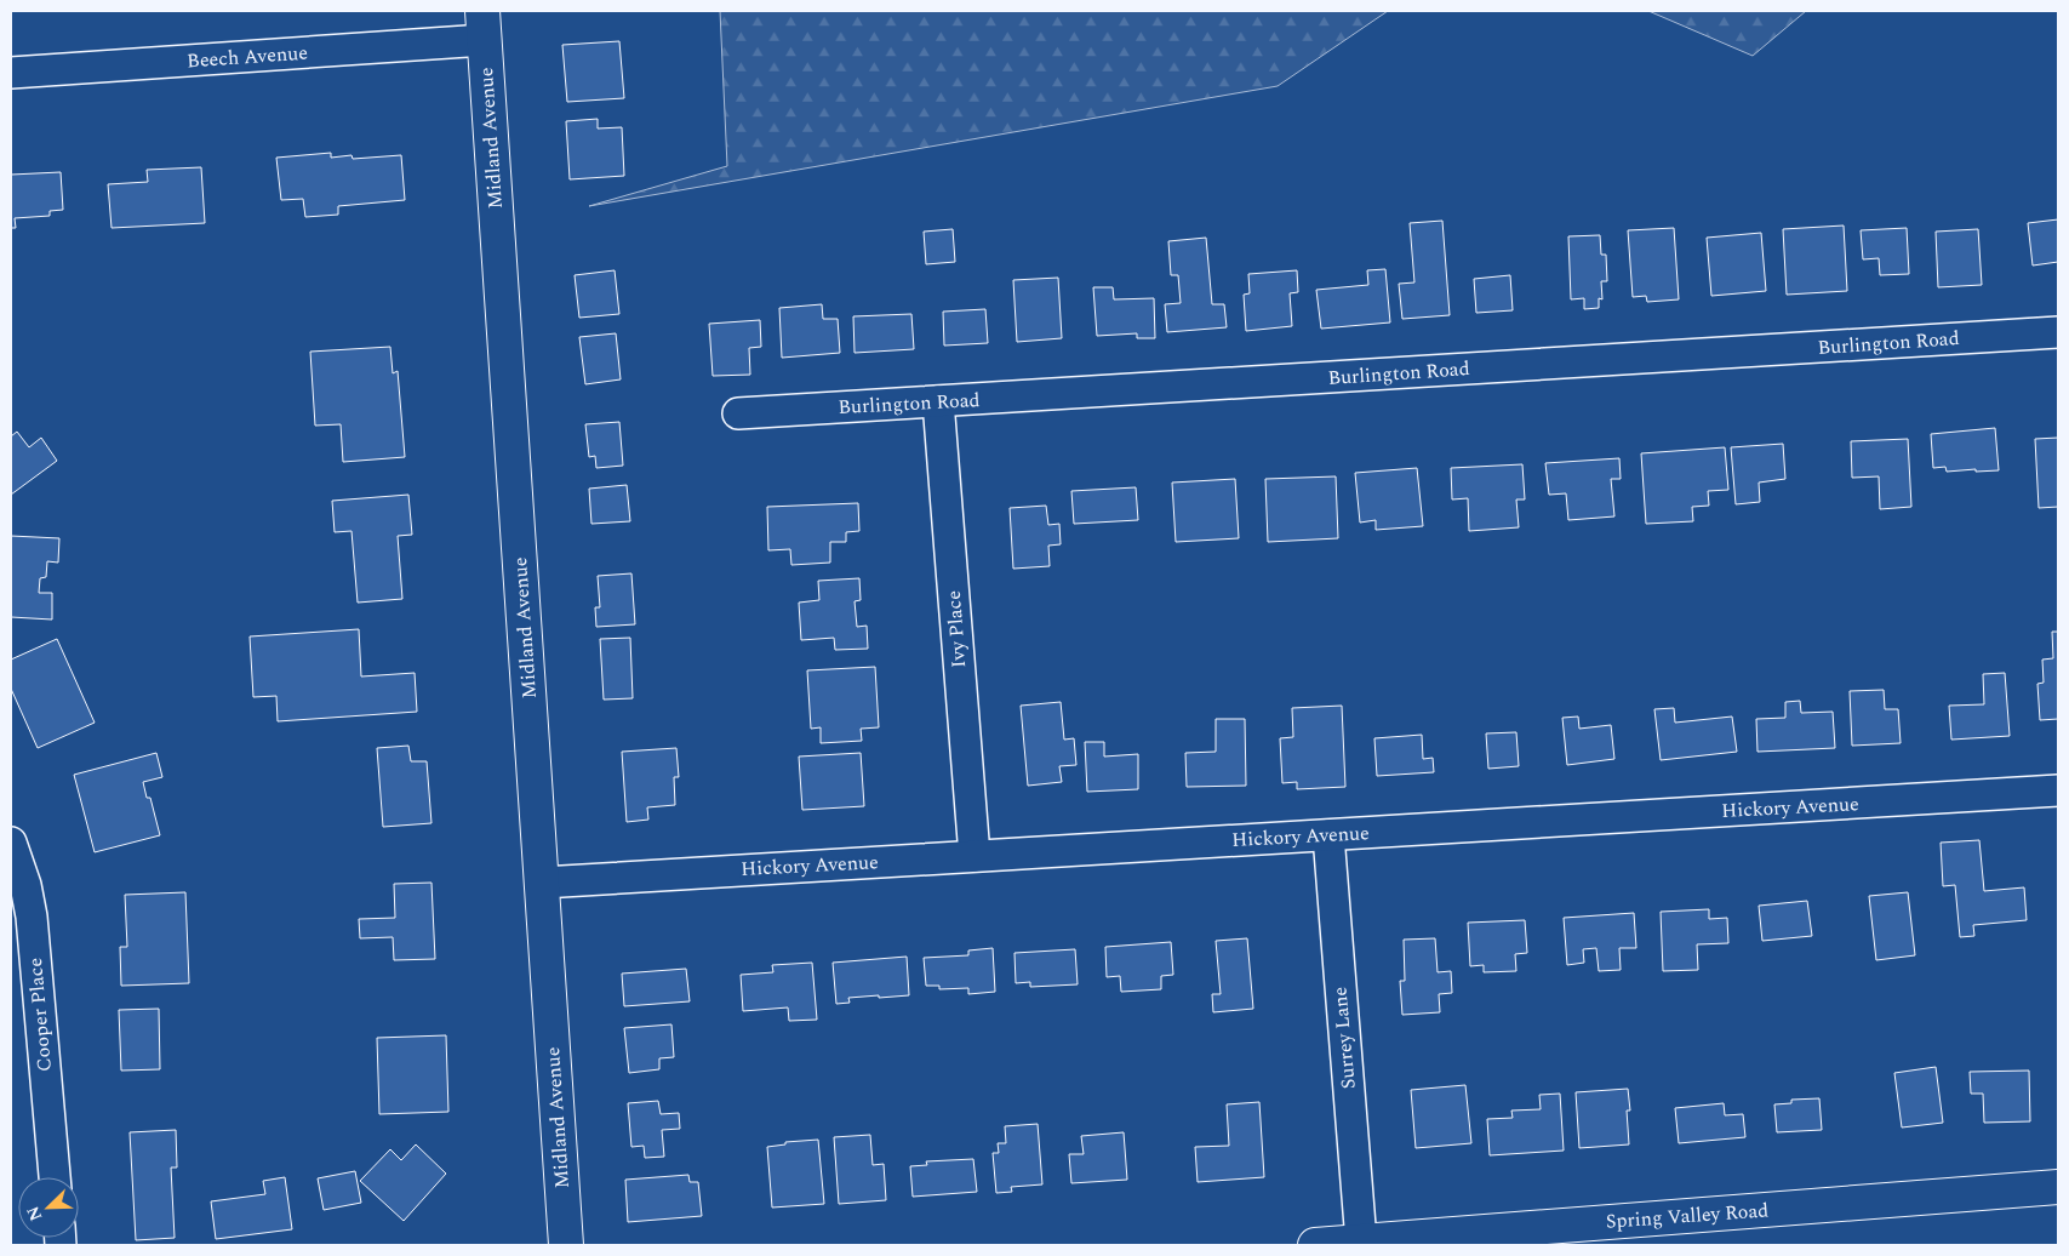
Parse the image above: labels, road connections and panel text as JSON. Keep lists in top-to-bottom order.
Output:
{
  "streets": {
    "street": [
      "Beech Avenue",
      "Midland Avenue",
      "Burlington Road",
      "Ivy Place",
      "Hickory Avenue",
      "Cooper Place",
      "Surrey Lane",
      "Spring Valley Road"
    ]
  },
  "crossings": [
    ["Beech Avenue", "Midland Avenue"],
    ["Midland Avenue", "Hickory Avenue"],
    ["Burlington Road", "Ivy Place"],
    ["Ivy Place", "Hickory Avenue"],
    ["Hickory Avenue", "Surrey Lane"],
    ["Surrey Lane", "Spring Valley Road"]
  ],
  "north": "bottom left"
}
